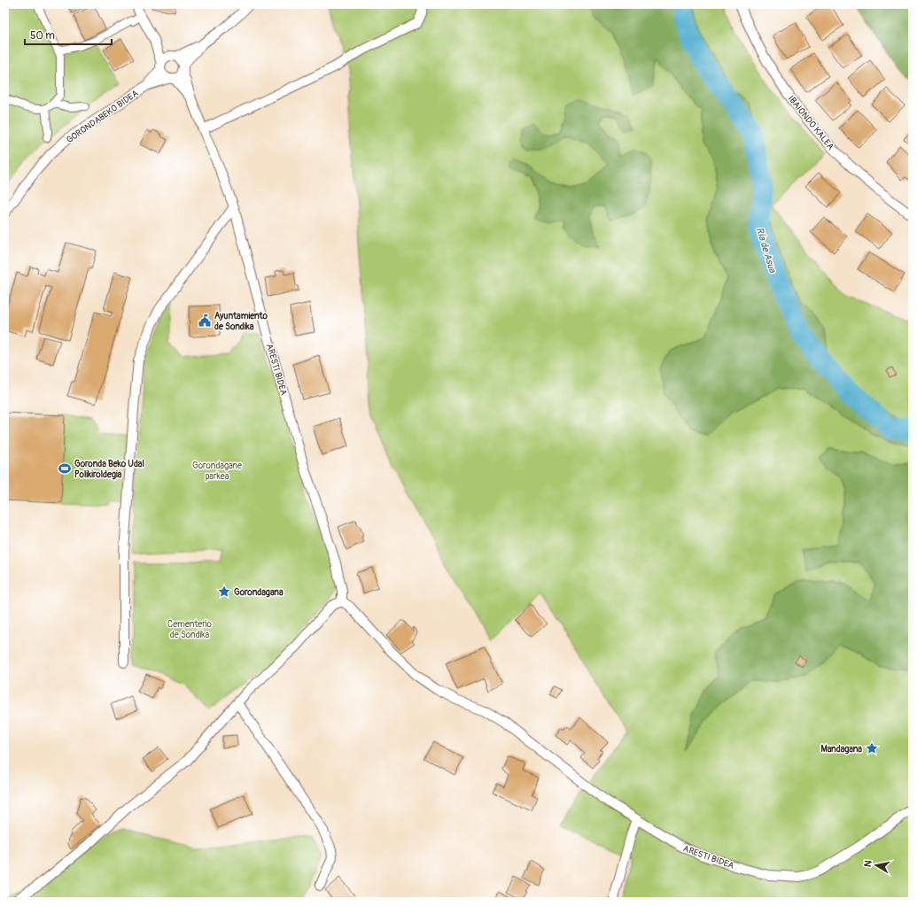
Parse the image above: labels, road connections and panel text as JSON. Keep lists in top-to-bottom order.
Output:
{
  "streets": {
    "street": ["GORONDABEKO BIDEA", "IBAIONDO KALEA", "ARESTI BIDEA"]
  },
  "crossings": [
    ["GORONDABEKO BIDEA", "ARESTI BIDEA"]
  ],
  "water": ["Ría de Asua"],
  "parks": ["Gorondagane parkea", "Cementerio de Sondika"],
  "places": {
    "public building": ["Ayuntamiento de Sondika"],
    "sports": ["Goronda Beko Udal Polikiroldegia"],
    "place": ["Gorondagana", "Mandagana"]
  },
  "scale_bar": "50 m",
  "north": "left"
}
